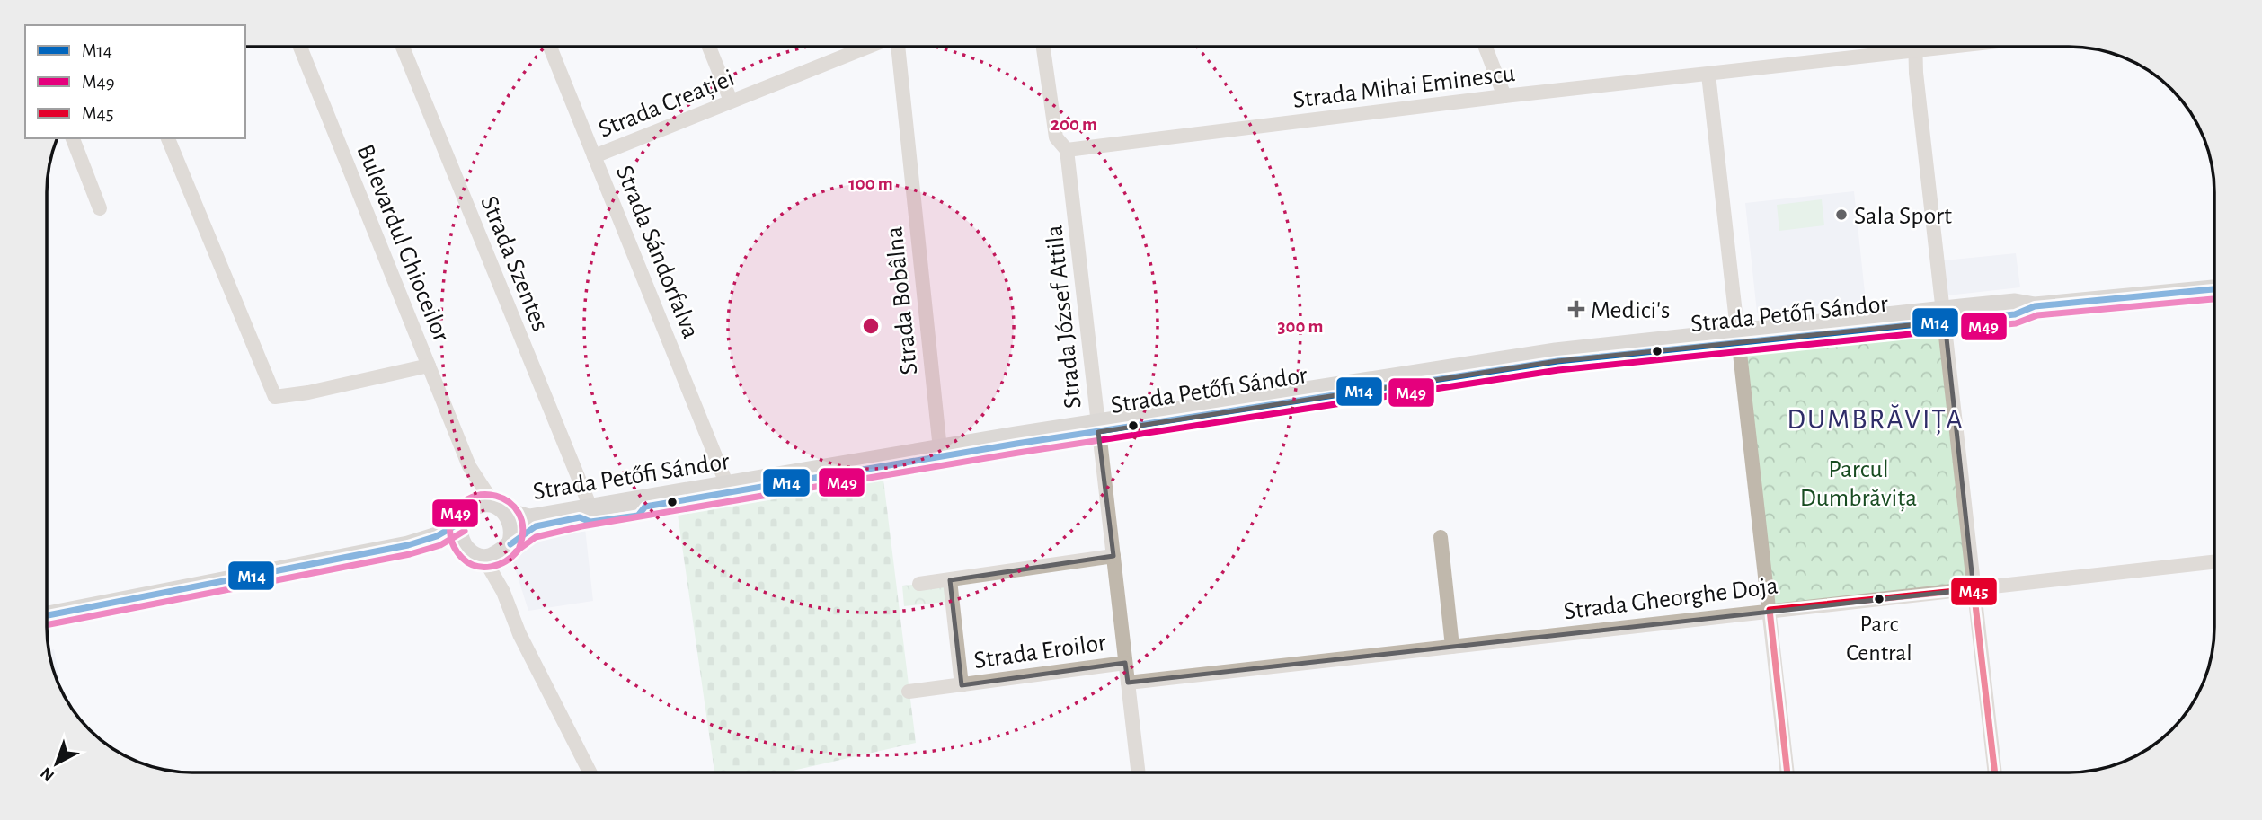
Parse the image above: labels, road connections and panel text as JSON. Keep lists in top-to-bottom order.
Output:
{
  "streets": {
    "main road": ["Strada Petőfi Sándor"],
    "street": [
      "Strada Mihai Eminescu",
      "Strada Creației",
      "Bulevardul Ghioceilor",
      "Strada Sándorfalva",
      "Strada Szentes",
      "Strada Bobâlna",
      "Strada József Attila",
      "Strada Gheorghe Doja",
      "Strada Eroilor"
    ]
  },
  "crossings": [
    ["Strada Mihai Eminescu", "Strada József Attila"],
    ["Strada Creației", "Strada Sándorfalva"],
    ["Bulevardul Ghioceilor", "Strada Petőfi Sándor"],
    ["Strada Sándorfalva", "Strada Petőfi Sándor"],
    ["Strada Szentes", "Strada Petőfi Sándor"],
    ["Strada Bobâlna", "Strada Petőfi Sándor"],
    ["Strada Petőfi Sándor", "Strada József Attila"],
    ["Strada József Attila", "Strada Gheorghe Doja"],
    ["Strada József Attila", "Strada Eroilor"]
  ],
  "districts": ["DUMBRĂVIȚA"],
  "parks": ["Parcul Dumbrăvița"],
  "places": {
    "other": ["Sala Sport", "Parc Central"],
    "health": ["Medici's"]
  },
  "lines": ["transit line M14", "transit line M49", "transit line M45"],
  "legend": ["M14", "M49", "M45"],
  "north": "bottom left",
  "rings": ["200 m", "100 m", "300 m"]
}
